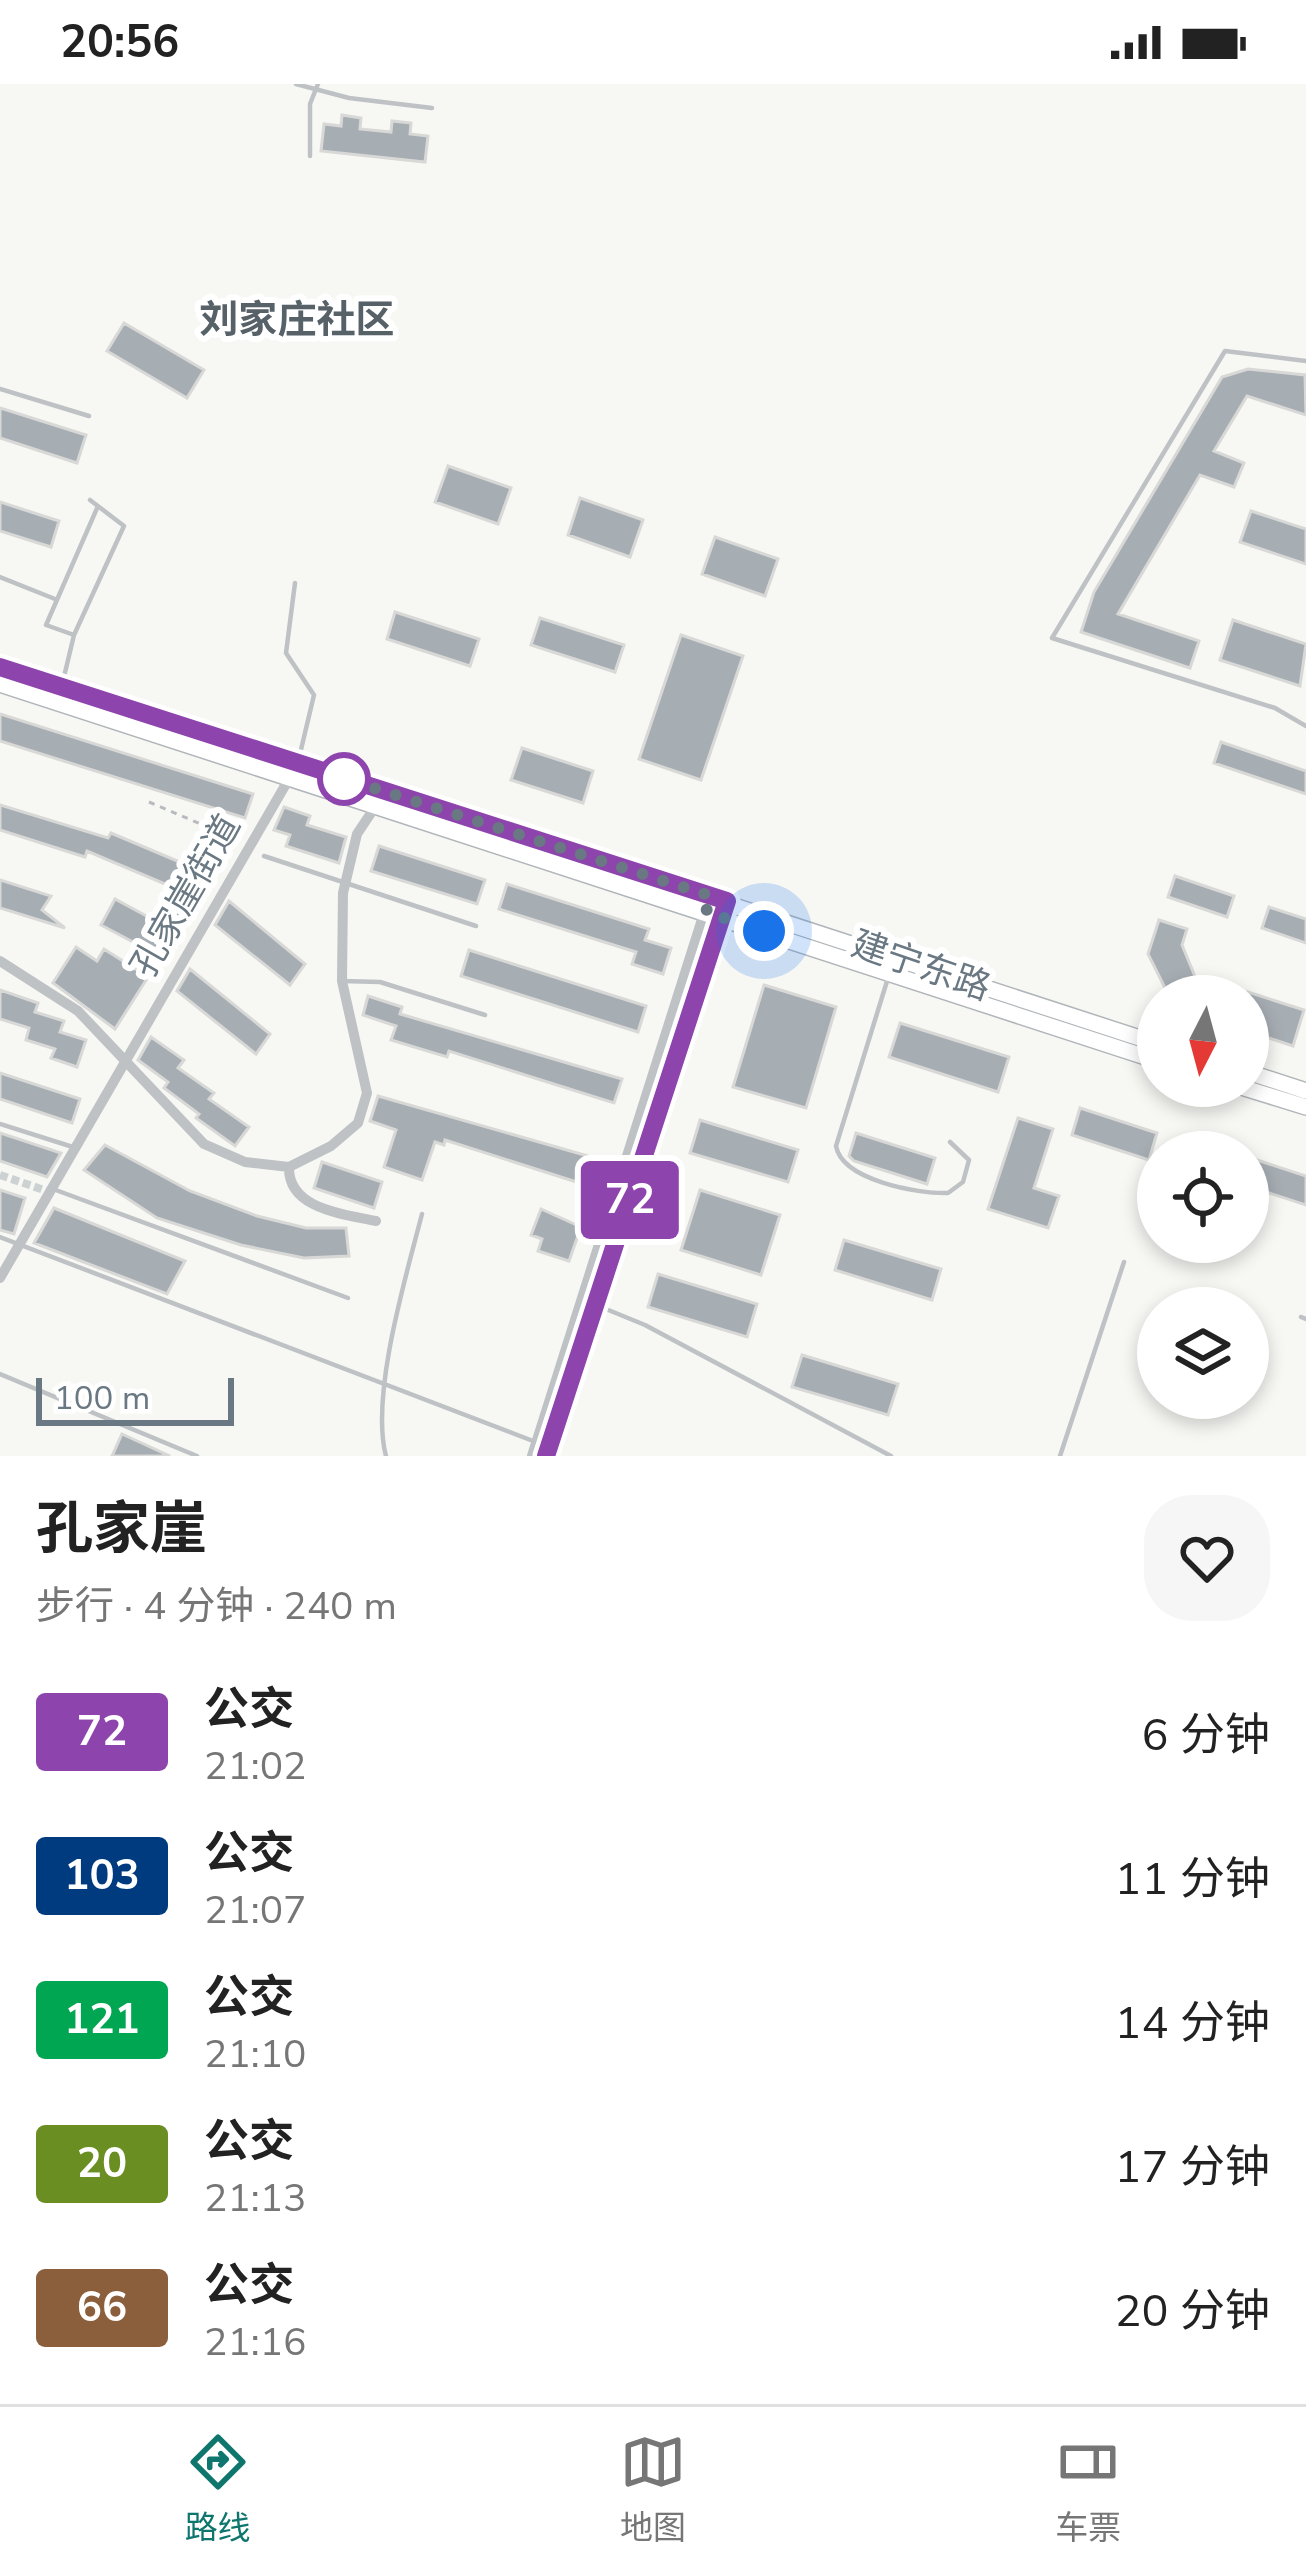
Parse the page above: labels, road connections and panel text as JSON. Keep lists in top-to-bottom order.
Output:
{
  "streets": {
    "main road": ["建宁东路"],
    "street": ["孔家崖街道"]
  },
  "crossings": [
    ["孔家崖街道", "建宁东路"]
  ],
  "districts": ["刘家庄社区"],
  "lines": ["bus line 72"],
  "scale_bar": "100 m",
  "north": "bottom",
  "page": {
    "status": "20:56",
    "on_map": "72",
    "scale": "100 m",
    "heading": ["孔家崖", "步行 · 4 分钟 · 240 m"],
    "list": [
      {
        "mark": "72",
        "name": "公交",
        "note": "21:02",
        "value": "6 分钟"
      },
      {
        "mark": "103",
        "name": "公交",
        "note": "21:07",
        "value": "11 分钟"
      },
      {
        "mark": "121",
        "name": "公交",
        "note": "21:10",
        "value": "14 分钟"
      },
      {
        "mark": "20",
        "name": "公交",
        "note": "21:13",
        "value": "17 分钟"
      },
      {
        "mark": "66",
        "name": "公交",
        "note": "21:16",
        "value": "20 分钟"
      }
    ],
    "tabs": ["路线", "地图", "车票"]
  }
}
